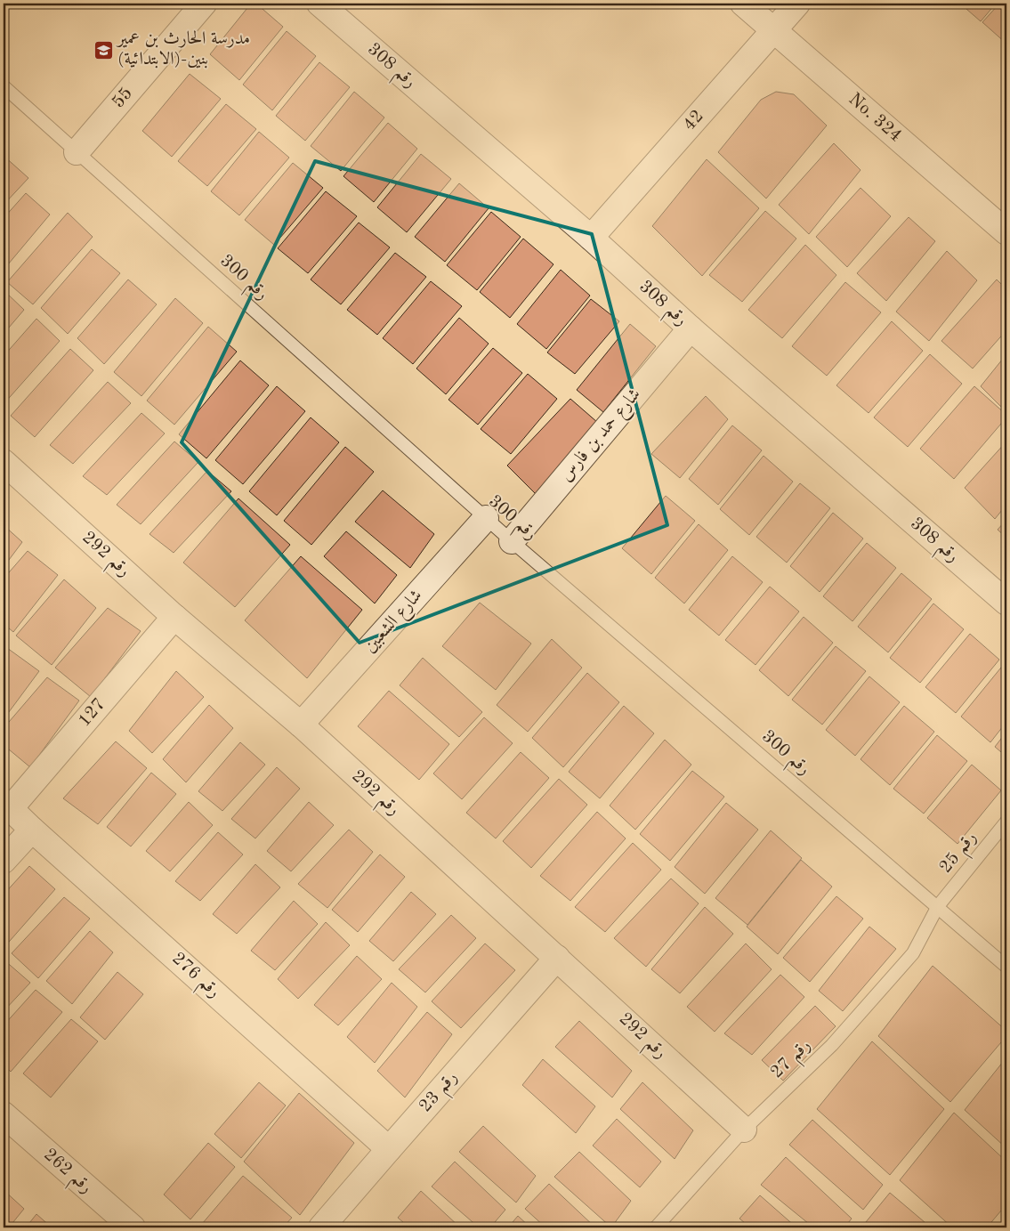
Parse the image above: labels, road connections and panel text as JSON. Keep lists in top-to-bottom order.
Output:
{
  "streets": {
    "street": [
      "رقم 308",
      "55",
      "No. 324",
      "42",
      "شارع حمد بن فارس",
      "رقم 292",
      "شارع الشعبين",
      "127",
      "رقم 276",
      "رقم 23",
      "رقم 262"
    ],
    "lane": ["رقم 300", "رقم 25", "رقم 27"]
  },
  "crossings": [
    ["رقم 308", "42"],
    ["رقم 308", "شارع حمد بن فارس"],
    ["55", "رقم 300"],
    ["No. 324", "42"],
    ["رقم 300", "شارع حمد بن فارس"],
    ["رقم 300", "شارع الشعبين"],
    ["رقم 300", "رقم 25"],
    ["رقم 300", "رقم 27"],
    ["رقم 292", "شارع الشعبين"],
    ["رقم 292", "127"],
    ["رقم 292", "رقم 27"],
    ["رقم 292", "رقم 23"],
    ["127", "رقم 276"],
    ["رقم 25", "رقم 27"],
    ["رقم 276", "رقم 23"]
  ],
  "places": {
    "school or university": ["مدرسة الحارث بن عمير (الابتدائية)-بنين"]
  }
}
